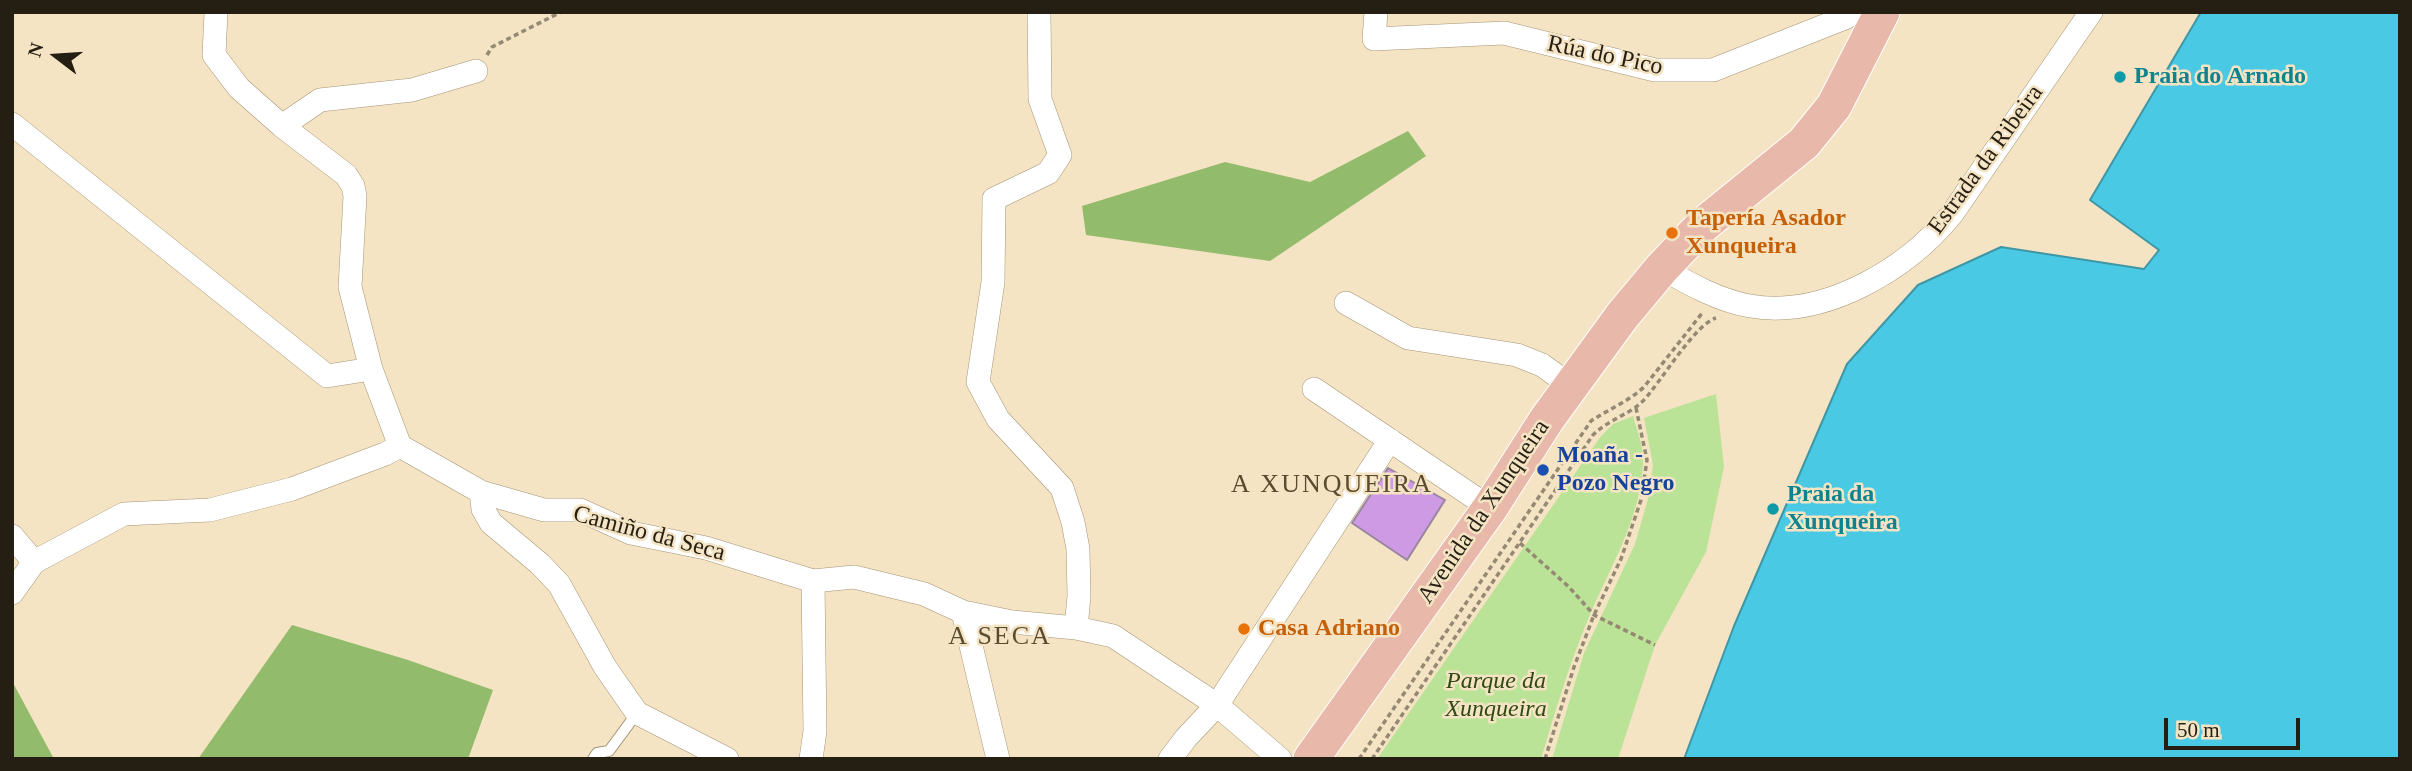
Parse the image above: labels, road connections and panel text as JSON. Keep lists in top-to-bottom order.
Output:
{
  "streets": {
    "main road": ["Avenida da Xunqueira"],
    "street": ["Rúa do Pico", "Estrada da Ribeira", "Camiño da Seca"]
  },
  "crossings": [
    ["Estrada da Ribeira", "Avenida da Xunqueira"]
  ],
  "districts": ["A XUNQUEIRA", "A SECA"],
  "parks": ["Parque da Xunqueira"],
  "places": [
    "Praia do Arnado",
    "Tapería Asador Xunqueira",
    "Moaña - Pozo Negro",
    "Praia da Xunqueira",
    "Casa Adriano"
  ],
  "scale_bar": "50 m",
  "north": "left"
}
